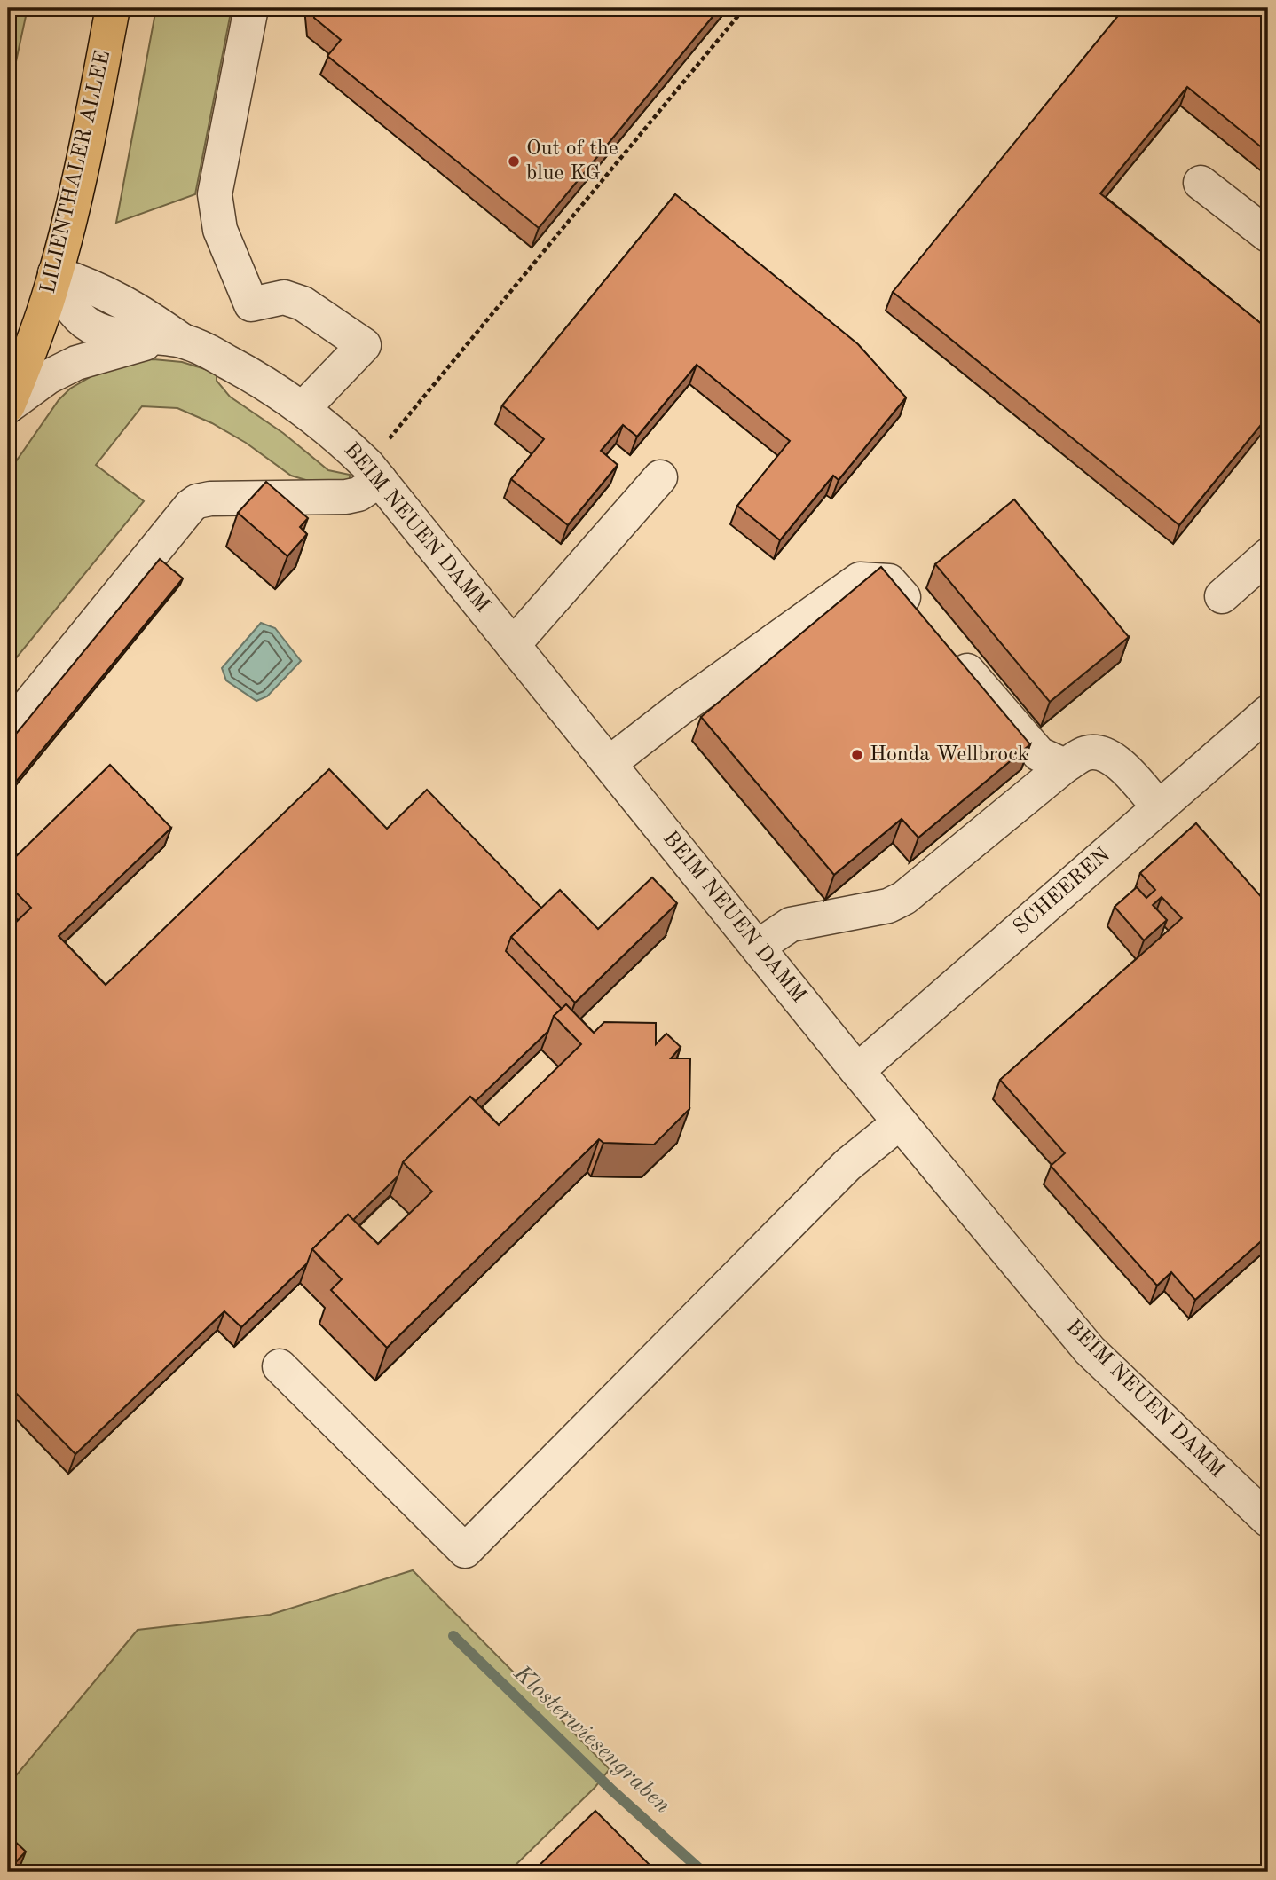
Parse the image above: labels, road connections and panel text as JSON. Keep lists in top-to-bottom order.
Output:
{
  "streets": {
    "main road": ["LILIENTHALER ALLEE"],
    "street": ["BEIM NEUEN DAMM", "SCHEEREN"]
  },
  "crossings": [
    ["LILIENTHALER ALLEE", "BEIM NEUEN DAMM"],
    ["BEIM NEUEN DAMM", "SCHEEREN"]
  ],
  "water": ["Klosterwiesengraben"],
  "places": ["Out of the blue KG", "Honda Wellbrock"]
}
